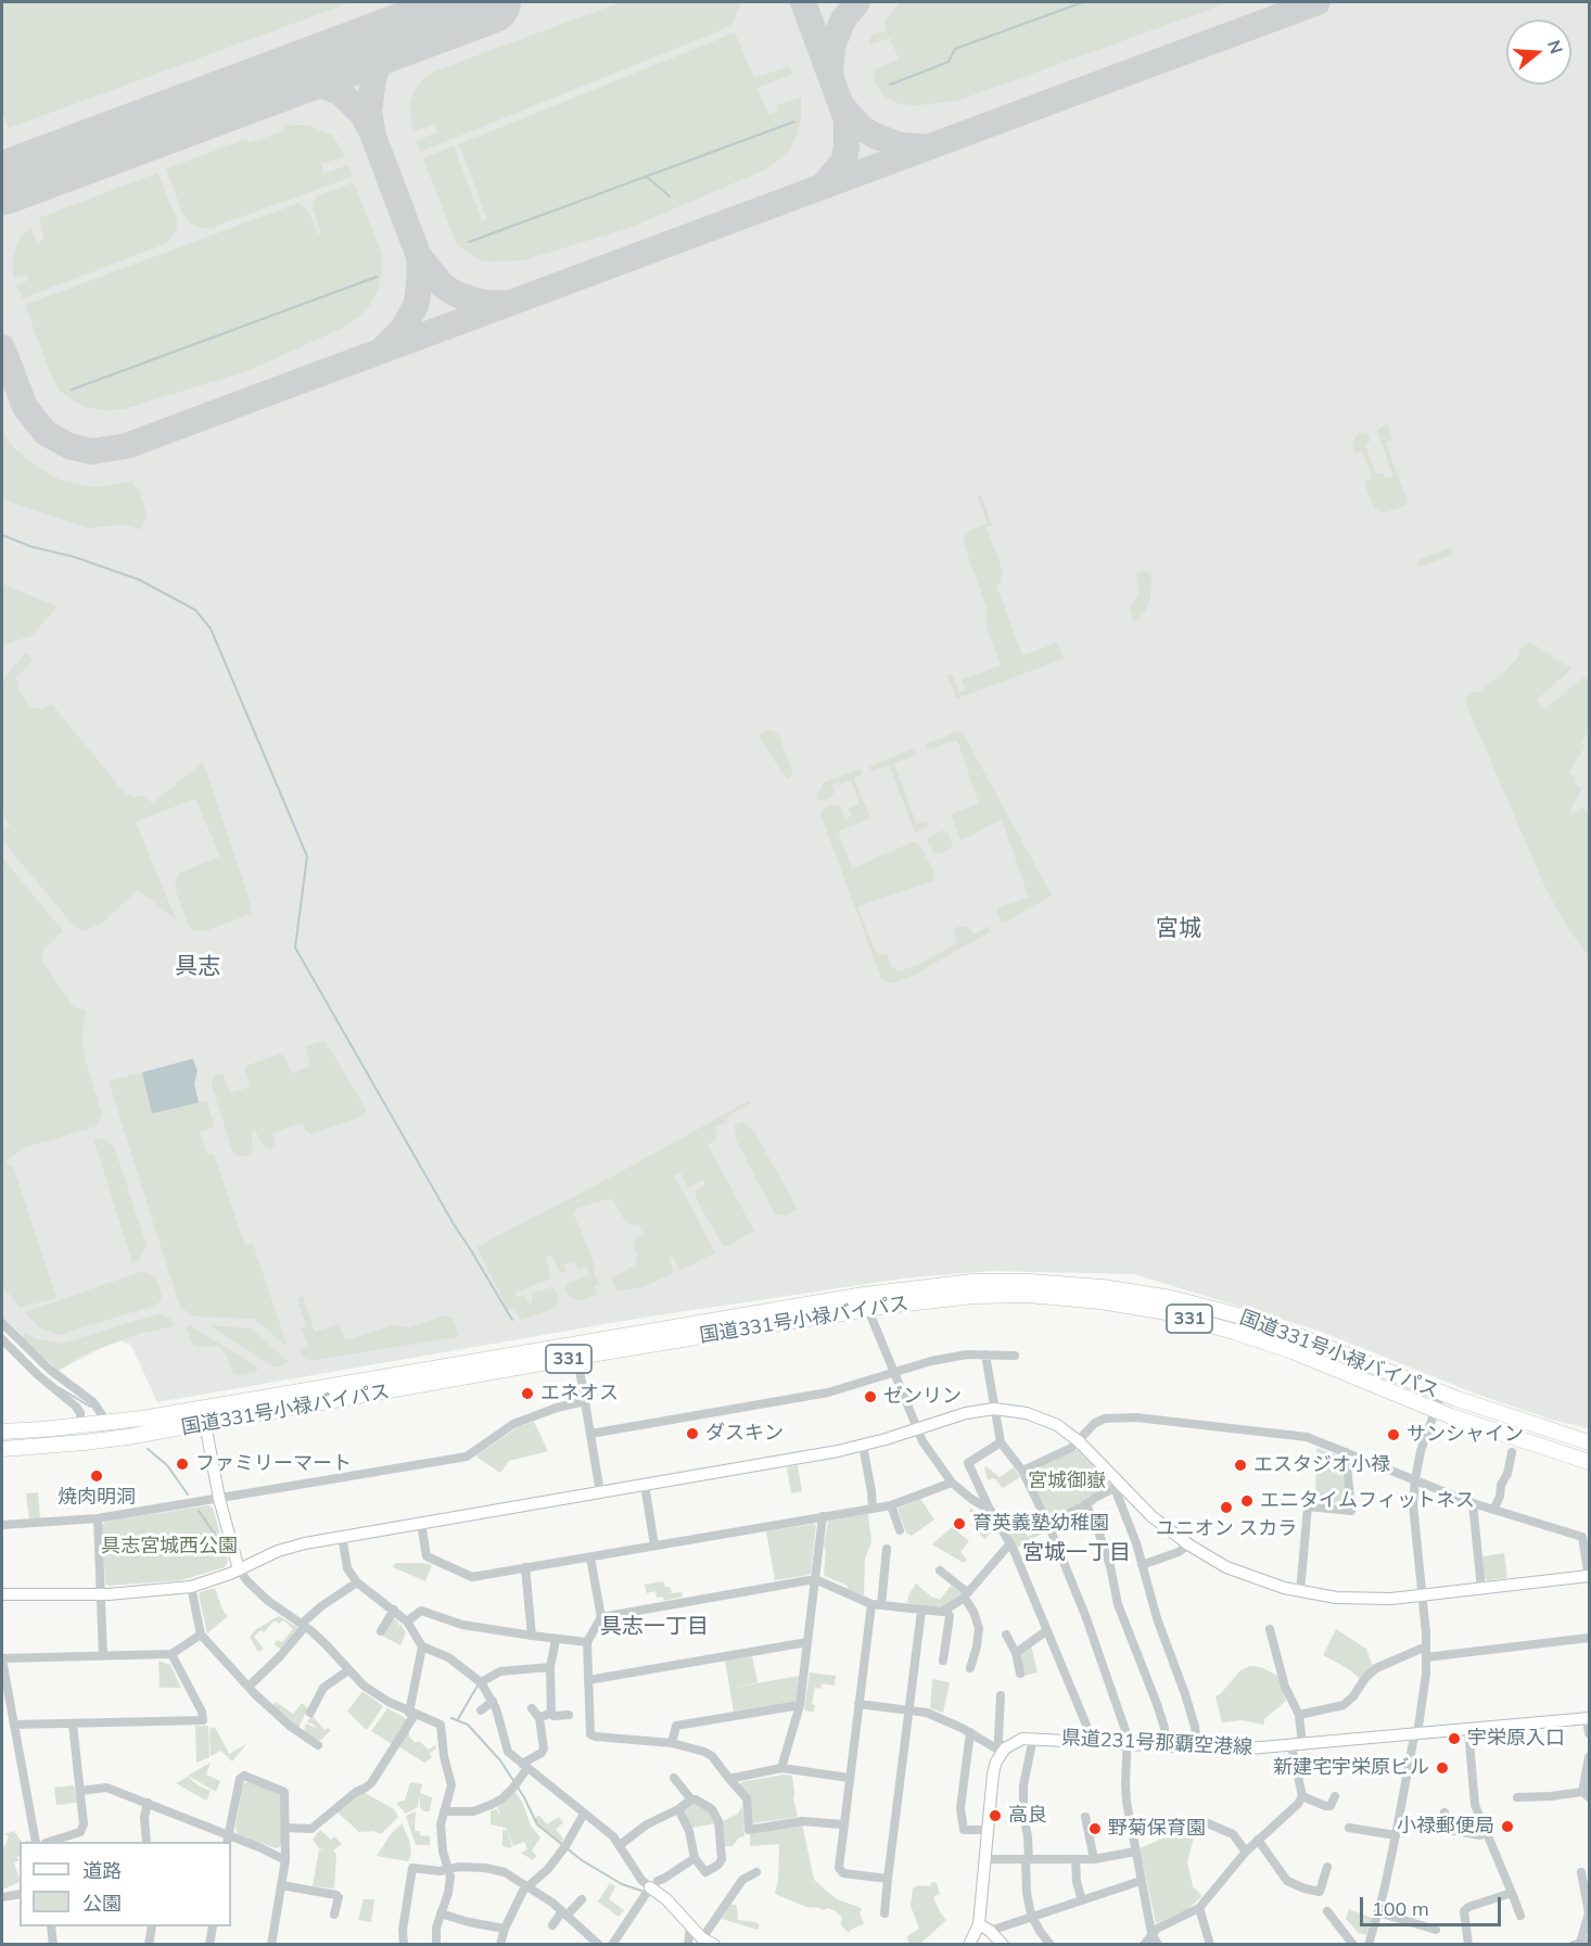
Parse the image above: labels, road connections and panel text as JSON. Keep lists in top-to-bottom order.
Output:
{
  "streets": {
    "highway": ["331", "国道331号小禄バイパス"],
    "street": ["県道231号那覇空港線"]
  },
  "districts": [
    "宮城",
    "具志",
    "宮城一丁目",
    "具志一丁目"
  ],
  "parks": ["宮城御嶽", "具志宮城西公園"],
  "places": [
    "エネオス",
    "ゼンリン",
    "ダスキン",
    "サンシャイン",
    "ファミリーマート",
    "エスタジオ小禄",
    "焼肉明洞",
    "エニタイムフィットネス",
    "ユニオン スカラ",
    "育英義塾幼稚園",
    "宇栄原入口",
    "新建宅宇栄原ビル",
    "高良",
    "小禄郵便局",
    "野菊保育園"
  ],
  "legend": ["道路", "公園"],
  "scale_bar": "100 m",
  "north": "right"
}
